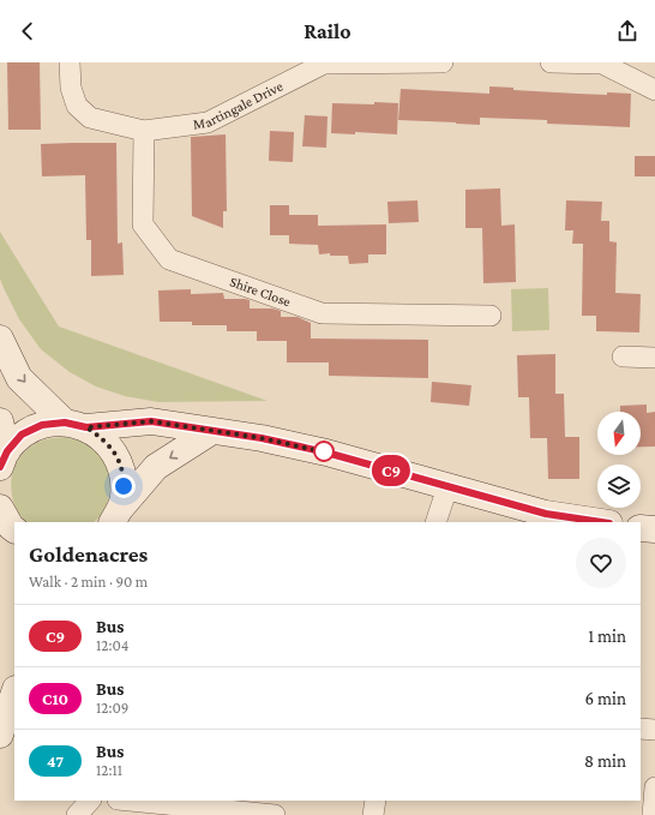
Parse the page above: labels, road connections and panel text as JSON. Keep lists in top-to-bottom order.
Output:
{
  "streets": {
    "street": ["Martingale Drive", "Shire Close"]
  },
  "crossings": [
    ["Martingale Drive", "Shire Close"]
  ],
  "lines": ["bus line C9"],
  "north": "bottom",
  "page": {
    "header": "Railo",
    "on_map": "C9",
    "heading": ["Goldenacres", "Walk · 2 min · 90 m"],
    "list": [
      {
        "mark": "C9",
        "name": "Bus",
        "note": "12:04",
        "value": "1 min"
      },
      {
        "mark": "C10",
        "name": "Bus",
        "note": "12:09",
        "value": "6 min"
      },
      {
        "mark": "47",
        "name": "Bus",
        "note": "12:11",
        "value": "8 min"
      }
    ]
  }
}
